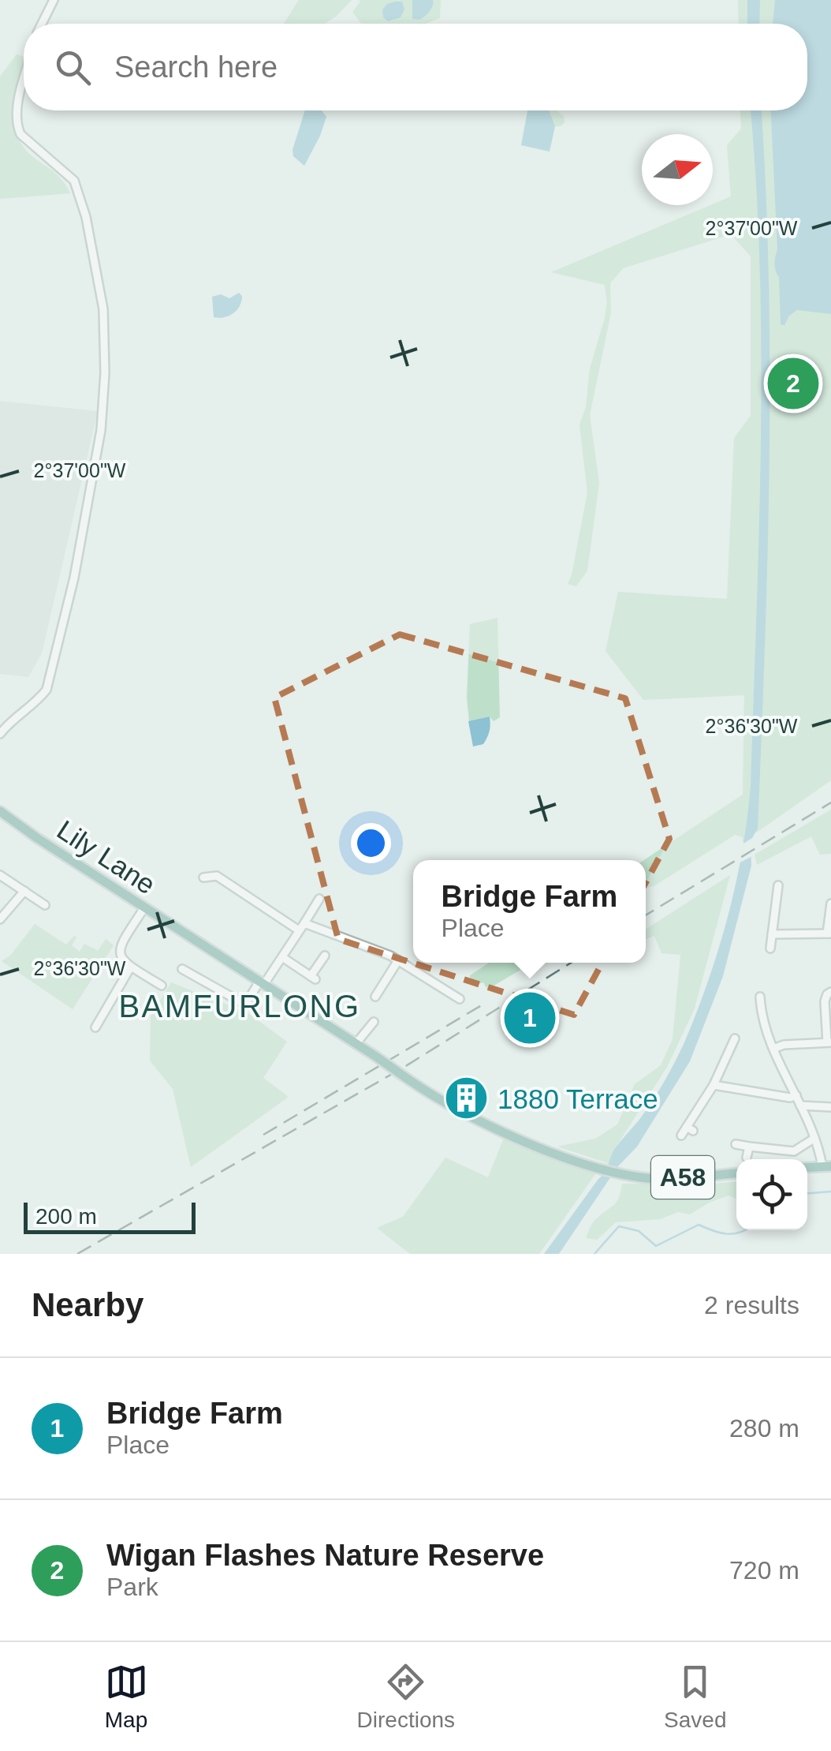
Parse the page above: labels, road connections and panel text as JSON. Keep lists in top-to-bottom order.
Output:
{
  "streets": {
    "main road": ["Lily Lane", "A58"]
  },
  "districts": ["BAMFURLONG"],
  "places": {
    "building": ["1880 Terrace"]
  },
  "scale_bar": "200 m",
  "north": "right",
  "page": {
    "search": "Search here",
    "pins": ["2", "1"],
    "popup": ["Bridge Farm", "Place"],
    "scale": "200 m",
    "heading": ["Nearby", "2 results"],
    "list": [
      {
        "mark": "1",
        "name": "Bridge Farm",
        "note": "Place",
        "value": "280 m"
      },
      {
        "mark": "2",
        "name": "Wigan Flashes Nature Reserve",
        "note": "Park",
        "value": "720 m"
      }
    ],
    "nav": ["Map", "Directions", "Saved"]
  },
  "coordinates": ["2°37'00\"W", "2°36'30\"W"]
}
